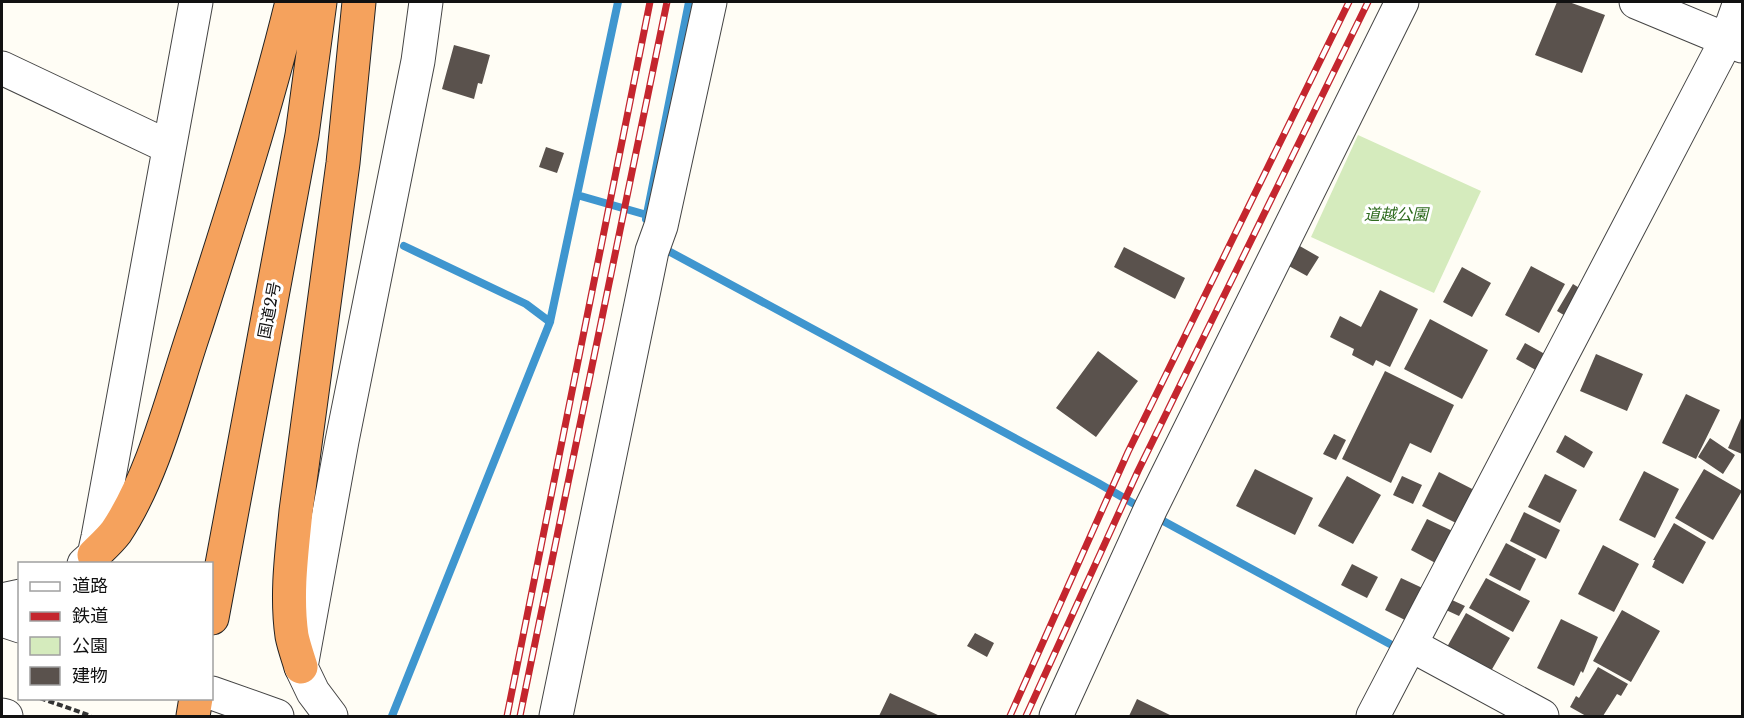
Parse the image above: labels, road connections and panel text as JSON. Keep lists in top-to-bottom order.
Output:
{
  "streets": {
    "highway": ["国道2号"]
  },
  "parks": ["道越公園"],
  "legend": [
    "道路",
    "鉄道",
    "公園",
    "建物"
  ]
}
